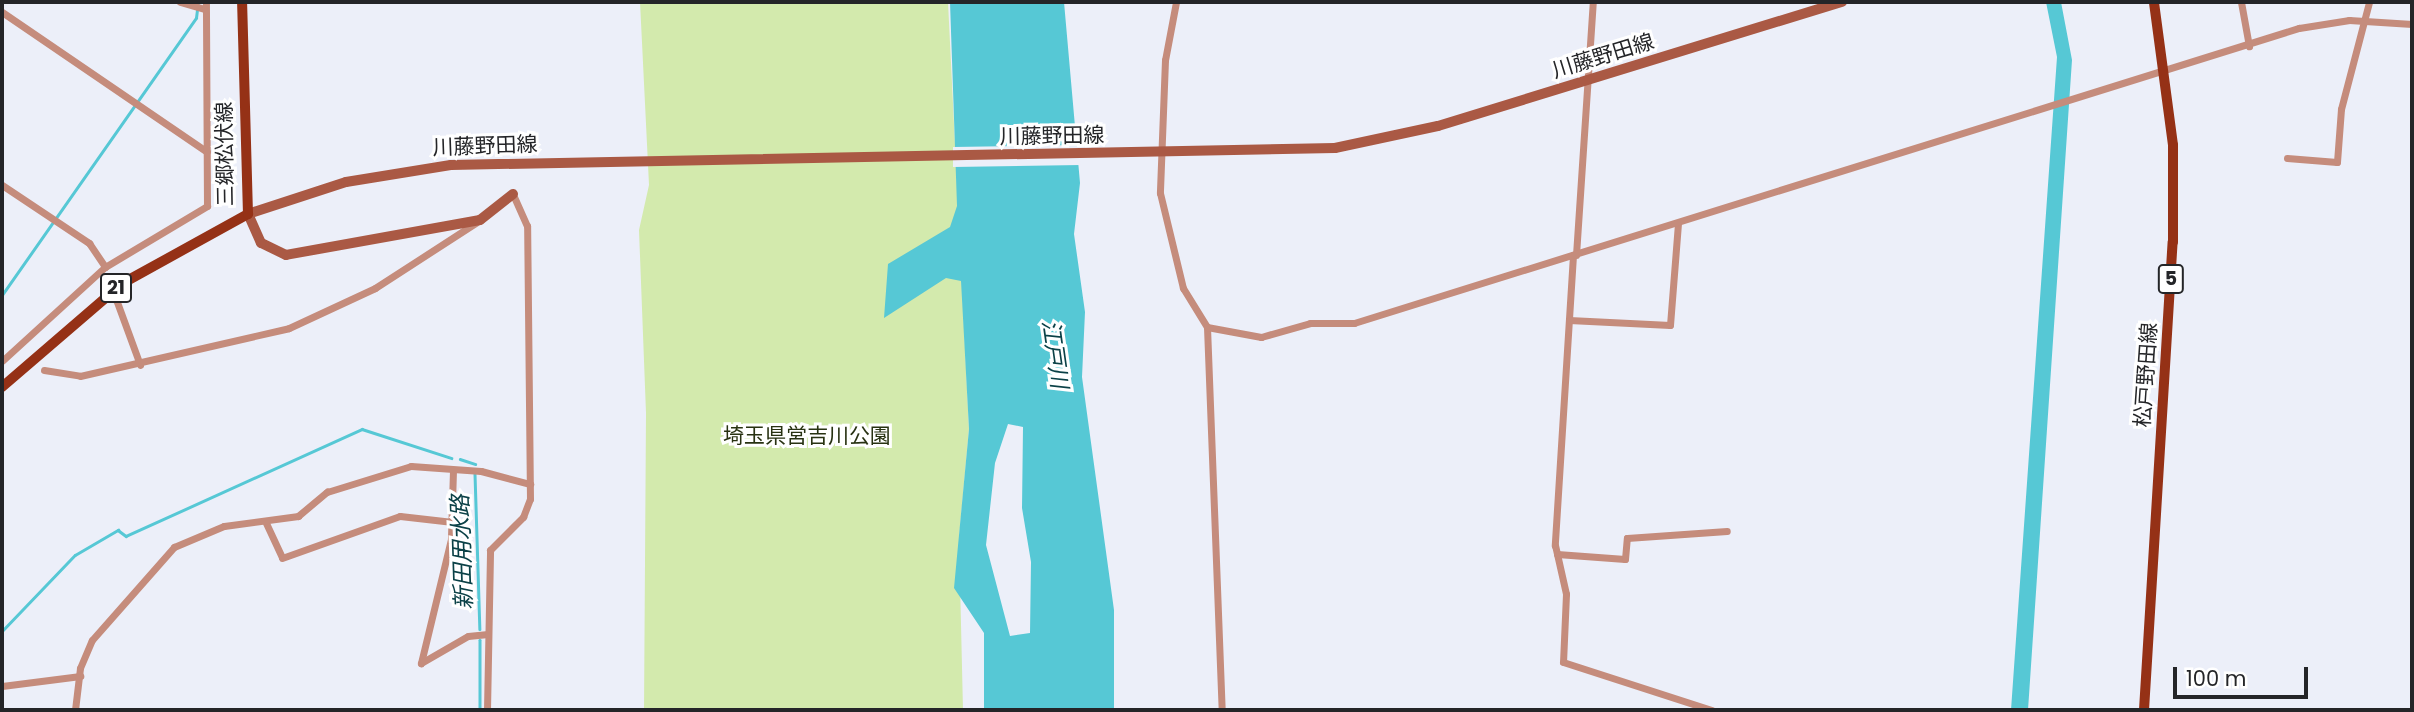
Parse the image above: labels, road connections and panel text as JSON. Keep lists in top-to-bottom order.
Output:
{
  "streets": {
    "main road": [
      "川藤野田線",
      "三郷松伏線",
      "5",
      "21",
      "松戸野田線"
    ]
  },
  "crossings": [
    ["川藤野田線", "三郷松伏線"]
  ],
  "water": ["江戸川", "新田用水路"],
  "parks": ["埼玉県営吉川公園"],
  "scale_bar": "100 m"
}
